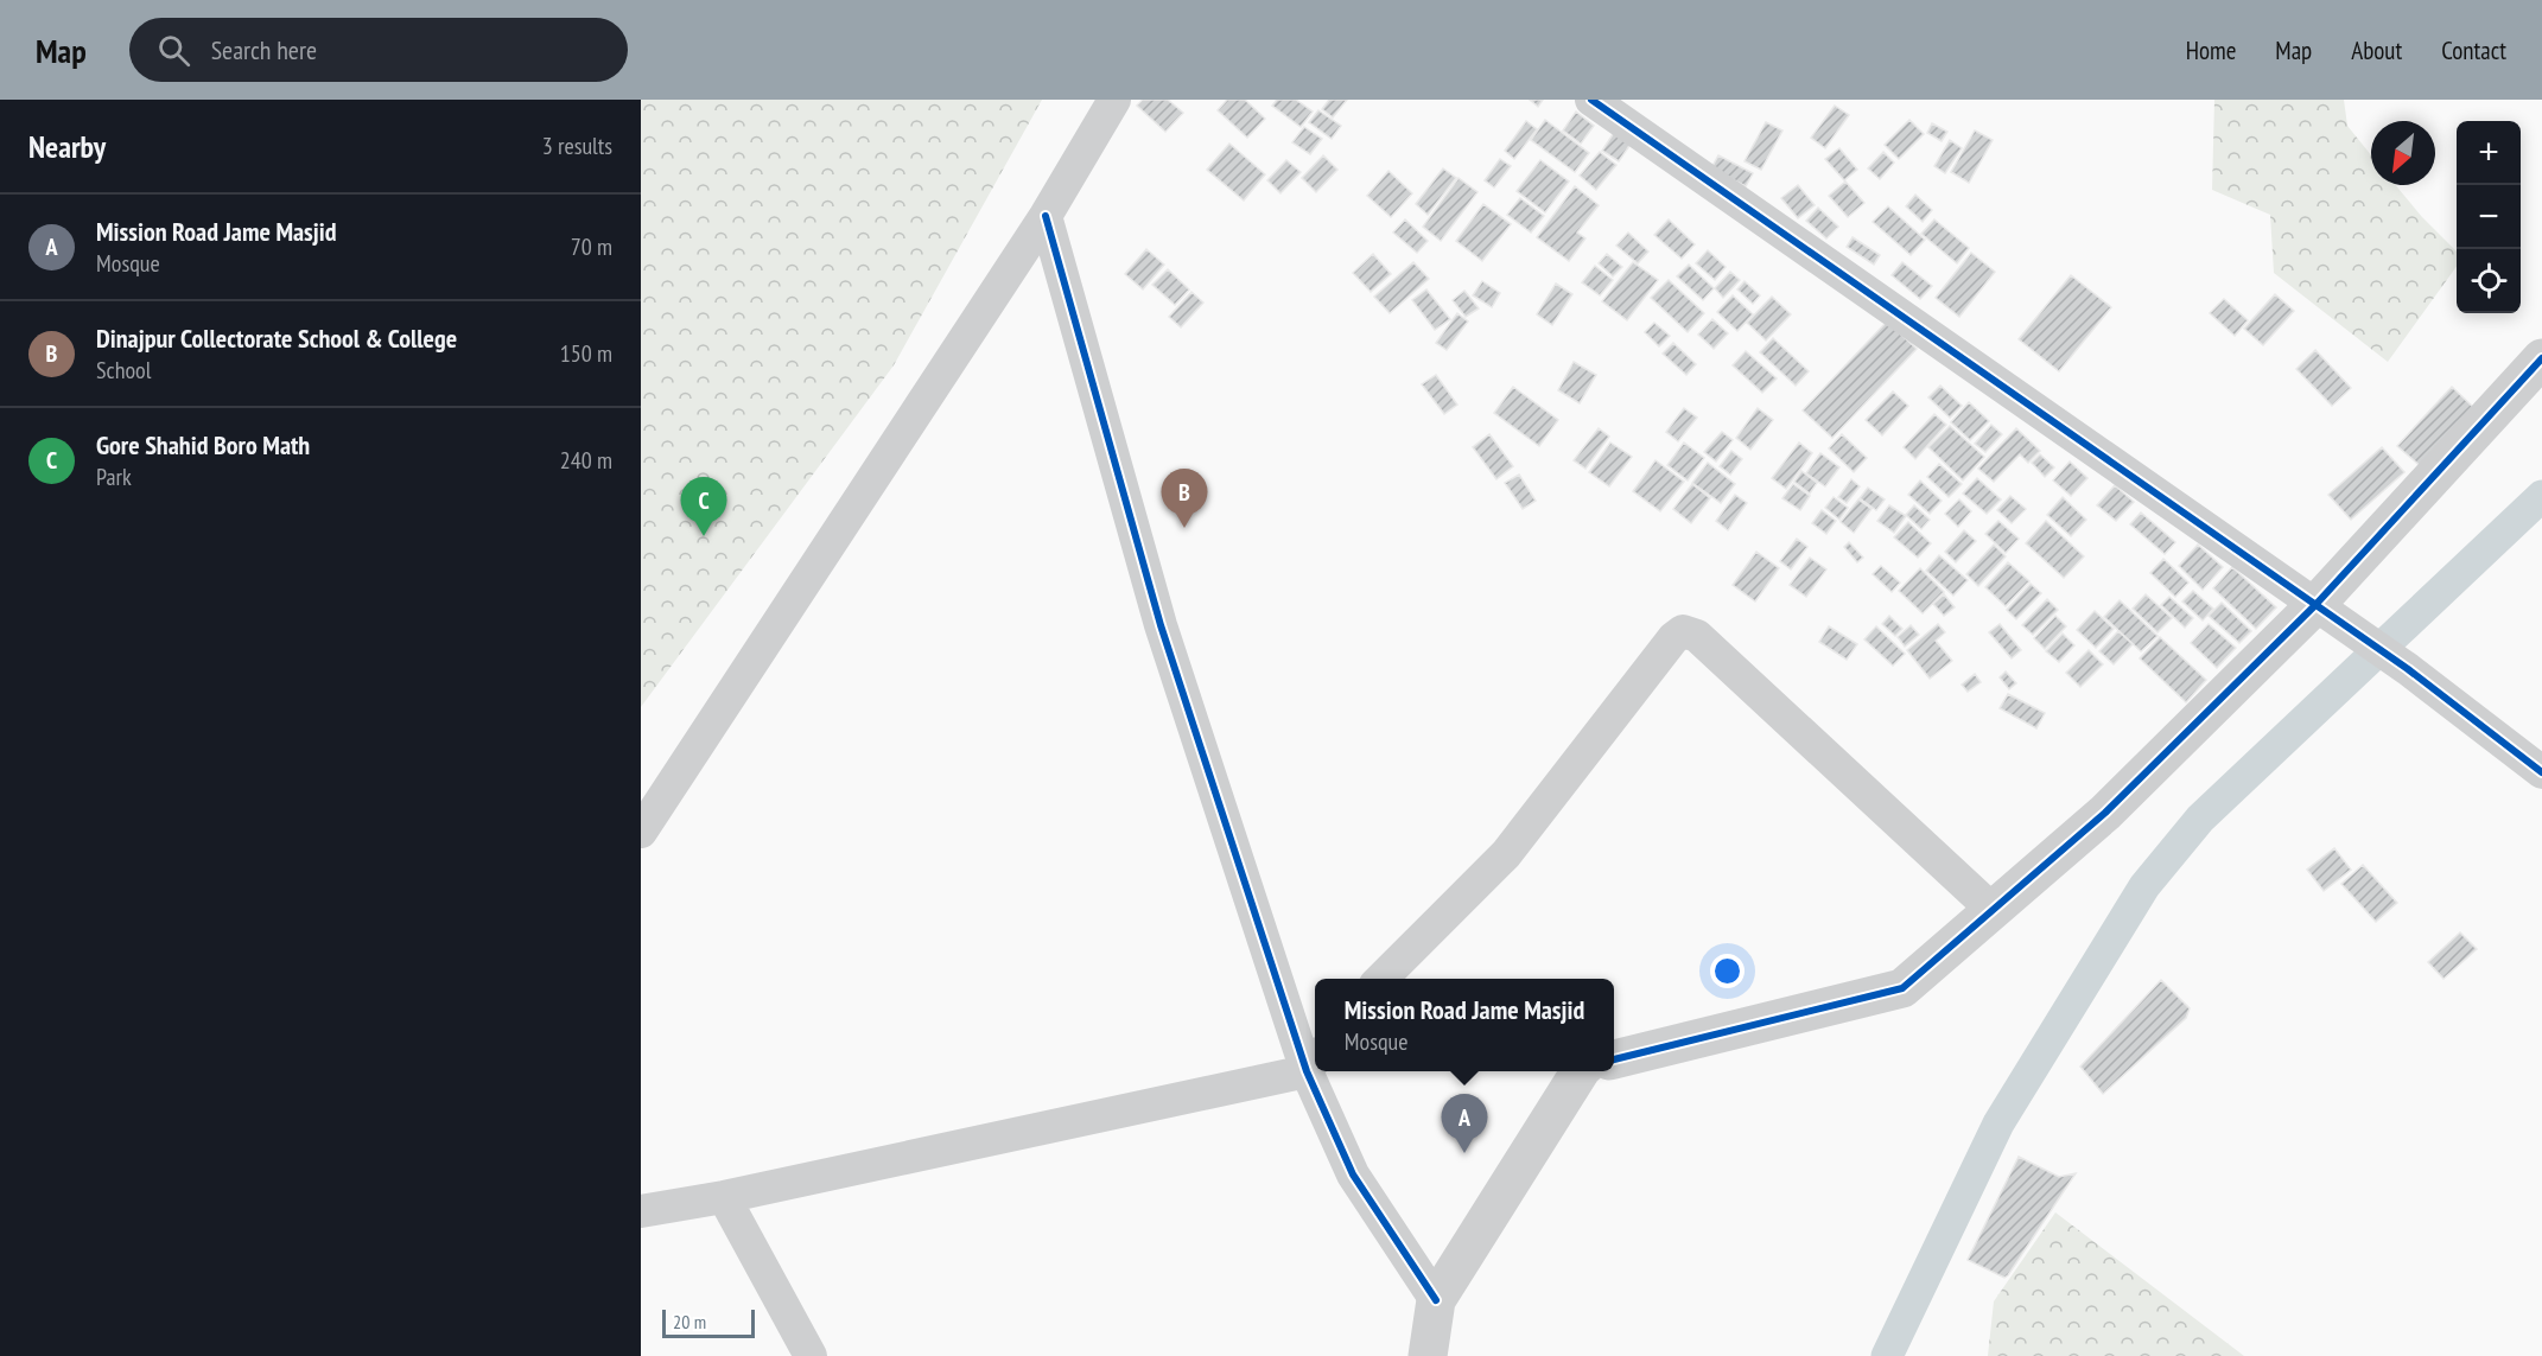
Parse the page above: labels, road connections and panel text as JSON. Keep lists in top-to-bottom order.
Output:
{
  "scale_bar": "20 m",
  "north": "bottom left",
  "page": {
    "header": "Map",
    "search": "Search here",
    "nav": [
      "Home",
      "Map",
      "About",
      "Contact"
    ],
    "heading": ["Nearby", "3 results"],
    "map_buttons": ["+", "−"],
    "list": [
      {
        "mark": "A",
        "name": "Mission Road Jame Masjid",
        "note": "Mosque",
        "value": "70 m"
      },
      {
        "mark": "B",
        "name": "Dinajpur Collectorate School & College",
        "note": "School",
        "value": "150 m"
      },
      {
        "mark": "C",
        "name": "Gore Shahid Boro Math",
        "note": "Park",
        "value": "240 m"
      }
    ],
    "pins": ["B", "C", "A"],
    "popup": ["Mission Road Jame Masjid", "Mosque"],
    "scale": "20 m"
  }
}
